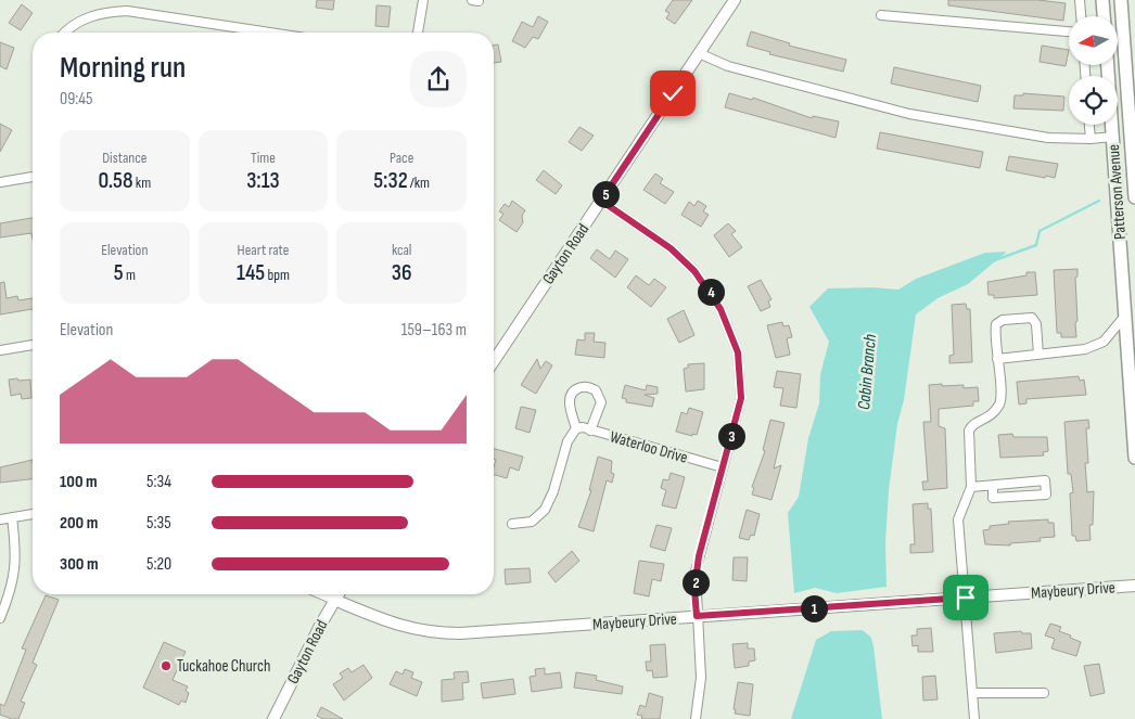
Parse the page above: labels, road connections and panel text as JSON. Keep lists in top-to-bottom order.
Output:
{
  "streets": {
    "main road": ["Patterson Avenue"],
    "street": ["Gayton Road", "Waterloo Drive", "Maybeury Drive"]
  },
  "crossings": [
    ["Gayton Road", "Maybeury Drive"]
  ],
  "water": ["Cabin Branch"],
  "places": ["Tuckahoe Church"],
  "north": "left",
  "page": {
    "heading": ["Morning run", "09:45"],
    "stats": [
      ["Distance", "0.58 km"],
      ["Time", "3:13"],
      ["Pace", "5:32 /km"],
      ["Elevation", "5 m"],
      ["Heart rate", "145 bpm"],
      ["kcal", "36"]
    ],
    "pins": [
      "5",
      "4",
      "3",
      "2",
      "1"
    ],
    "chart": ["Elevation", "159–163 m"],
    "list": [
      {
        "name": "100 m",
        "note": "5:34"
      },
      {
        "name": "200 m",
        "note": "5:35"
      },
      {
        "name": "300 m",
        "note": "5:20"
      }
    ]
  }
}
